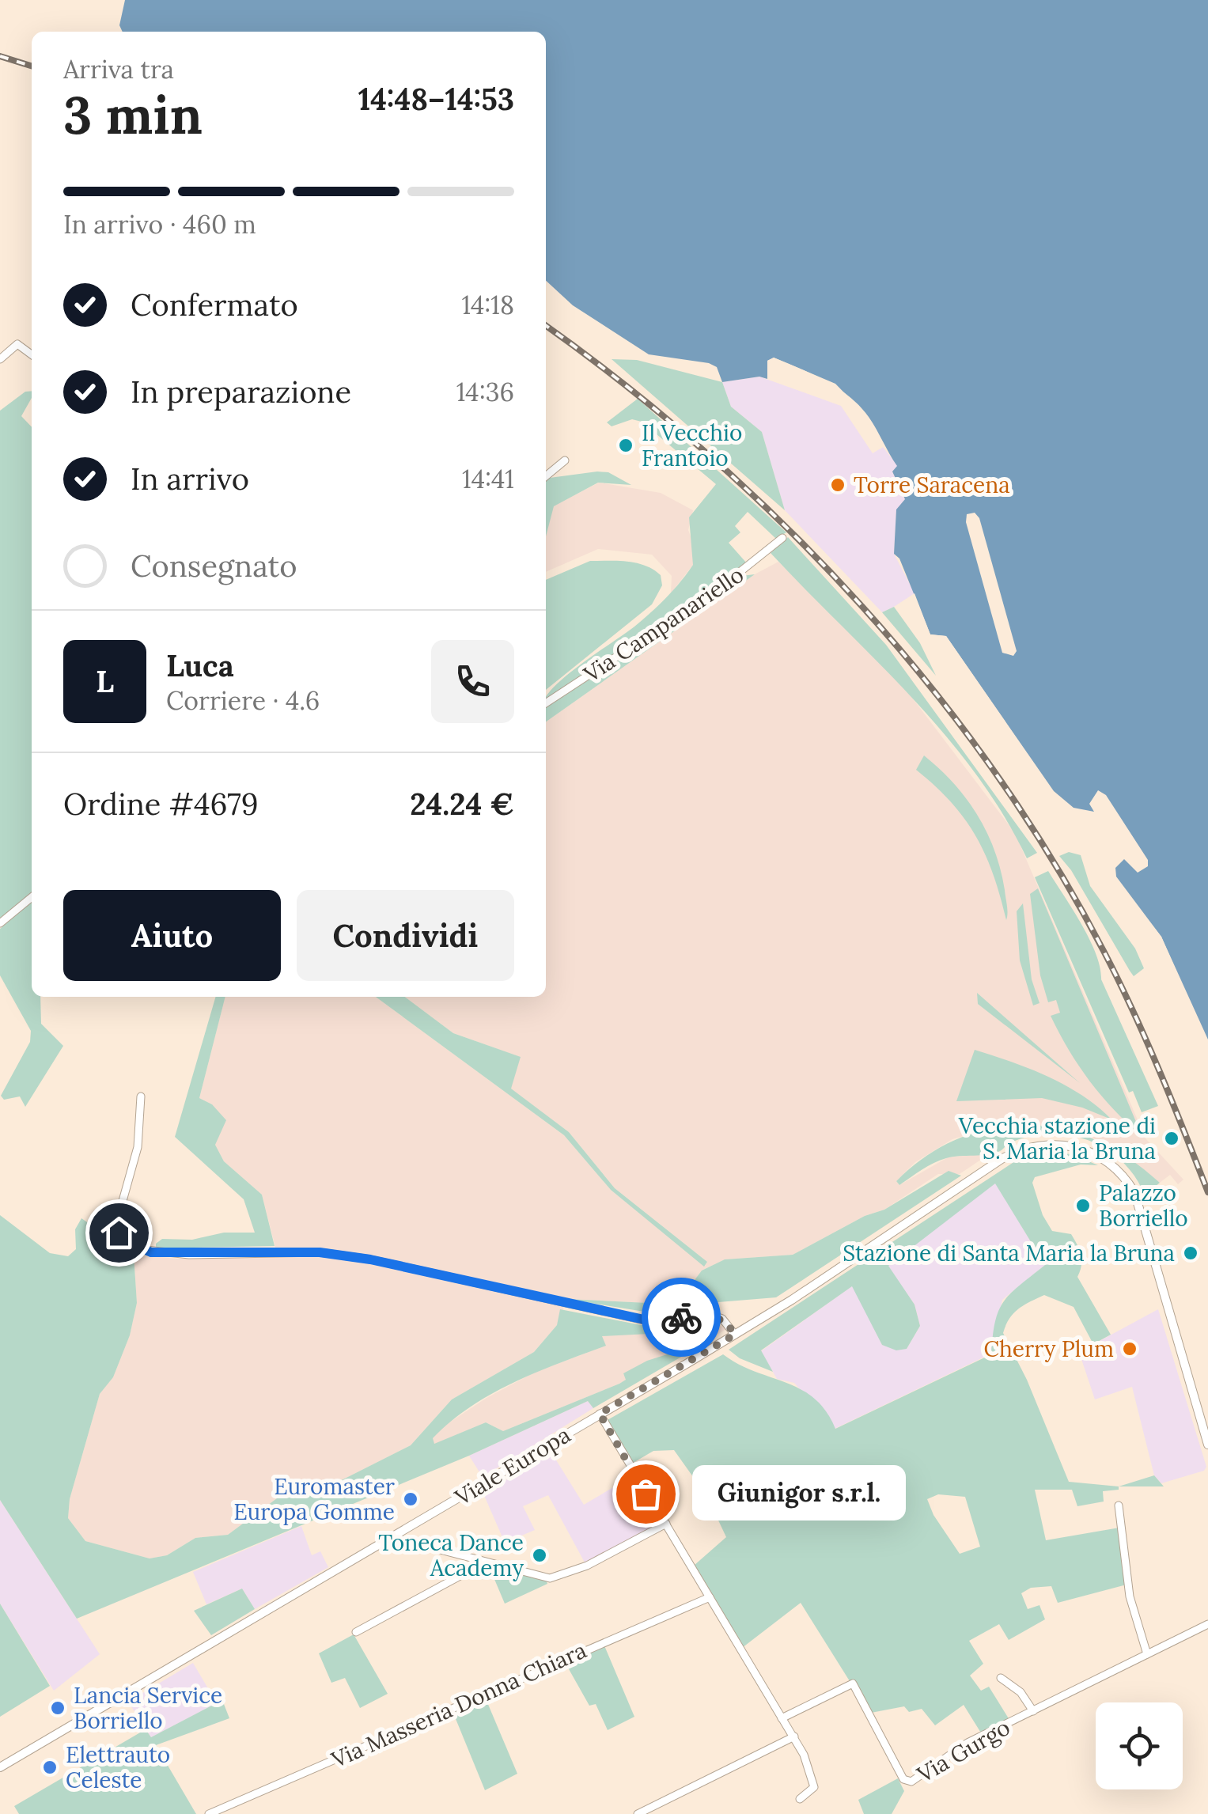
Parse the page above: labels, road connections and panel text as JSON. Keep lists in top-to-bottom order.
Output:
{
  "streets": {
    "street": [
      "Via Campanariello",
      "Viale Europa",
      "Via Masseria Donna Chiara",
      "Via Gurgo"
    ]
  },
  "places": [
    "Il Vecchio Frantoio",
    "Torre Saracena",
    "Vecchia stazione di S. Maria la Bruna",
    "Palazzo Borriello",
    "Stazione di Santa Maria la Bruna",
    "Cherry Plum",
    "Giunigor s.r.l.",
    "Euromaster Europa Gomme",
    "Toneca Dance Academy",
    "Lancia Service Borriello",
    "Elettrauto Celeste"
  ],
  "page": {
    "heading": ["3 min", "Arriva tra", "14:48–14:53"],
    "panel": [
      "Luca",
      "Corriere · 4.6",
      "Ordine #4679",
      "24.24 €"
    ],
    "bar": "In arrivo · 460 m",
    "list": [
      ["Confermato", "14:18"],
      ["In preparazione", "14:36"],
      ["In arrivo", "14:41"],
      "Consegnato"
    ],
    "round": "L",
    "buttons": ["Aiuto", "Condividi"],
    "bubble": "Giunigor s.r.l."
  }
}
